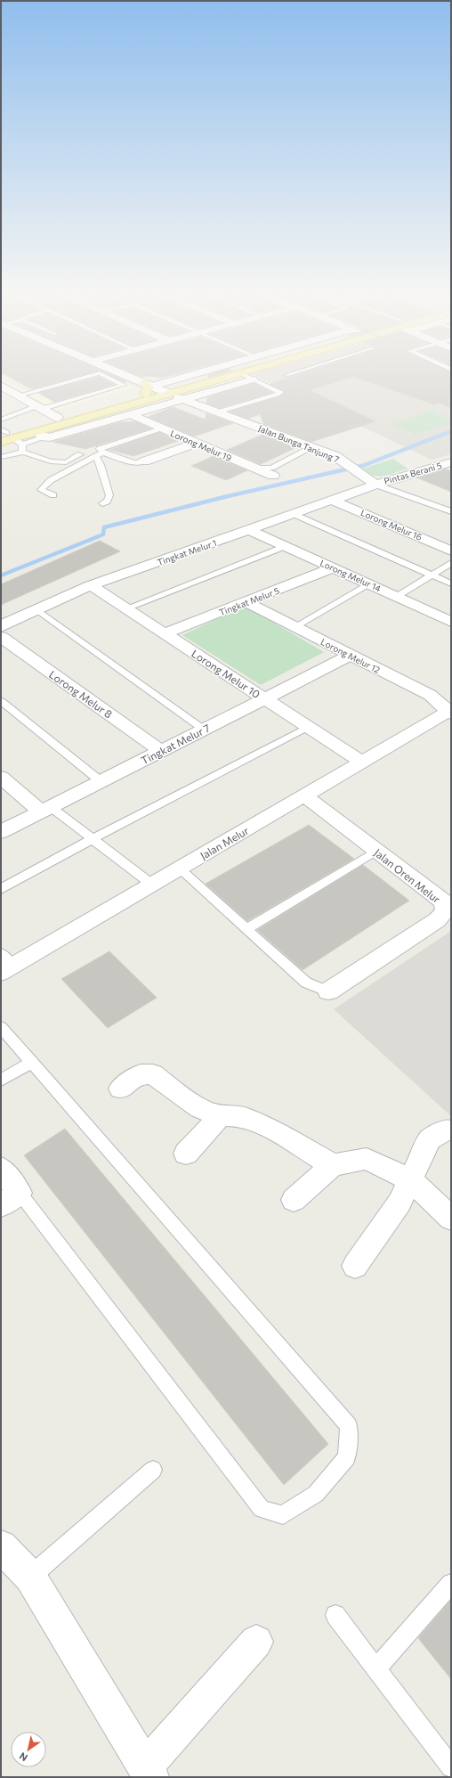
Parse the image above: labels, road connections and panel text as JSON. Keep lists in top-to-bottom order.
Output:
{
  "streets": {
    "street": [
      "Jalan Bunga Tanjung 7",
      "Lorong Melur 19",
      "Pintas Berani 5",
      "Lorong Melur 16",
      "Tingkat Melur 1",
      "Lorong Melur 14",
      "Tingkat Melur 5",
      "Lorong Melur 12",
      "Lorong Melur 10",
      "Lorong Melur 8",
      "Tingkat Melur 7",
      "Jalan Melur",
      "Jalan Oren Melur"
    ]
  },
  "crossings": [
    ["Jalan Bunga Tanjung 7", "Pintas Berani 5"],
    ["Jalan Bunga Tanjung 7", "Tingkat Melur 1"],
    ["Pintas Berani 5", "Tingkat Melur 1"],
    ["Lorong Melur 16", "Tingkat Melur 1"],
    ["Tingkat Melur 1", "Lorong Melur 14"],
    ["Tingkat Melur 1", "Lorong Melur 10"],
    ["Tingkat Melur 1", "Lorong Melur 8"],
    ["Lorong Melur 14", "Tingkat Melur 5"],
    ["Tingkat Melur 5", "Lorong Melur 12"],
    ["Tingkat Melur 5", "Lorong Melur 10"],
    ["Lorong Melur 12", "Tingkat Melur 7"],
    ["Lorong Melur 12", "Jalan Melur"],
    ["Lorong Melur 10", "Tingkat Melur 7"],
    ["Lorong Melur 10", "Jalan Melur"],
    ["Lorong Melur 8", "Tingkat Melur 7"],
    ["Jalan Melur", "Jalan Oren Melur"]
  ],
  "north": "bottom left"
}
